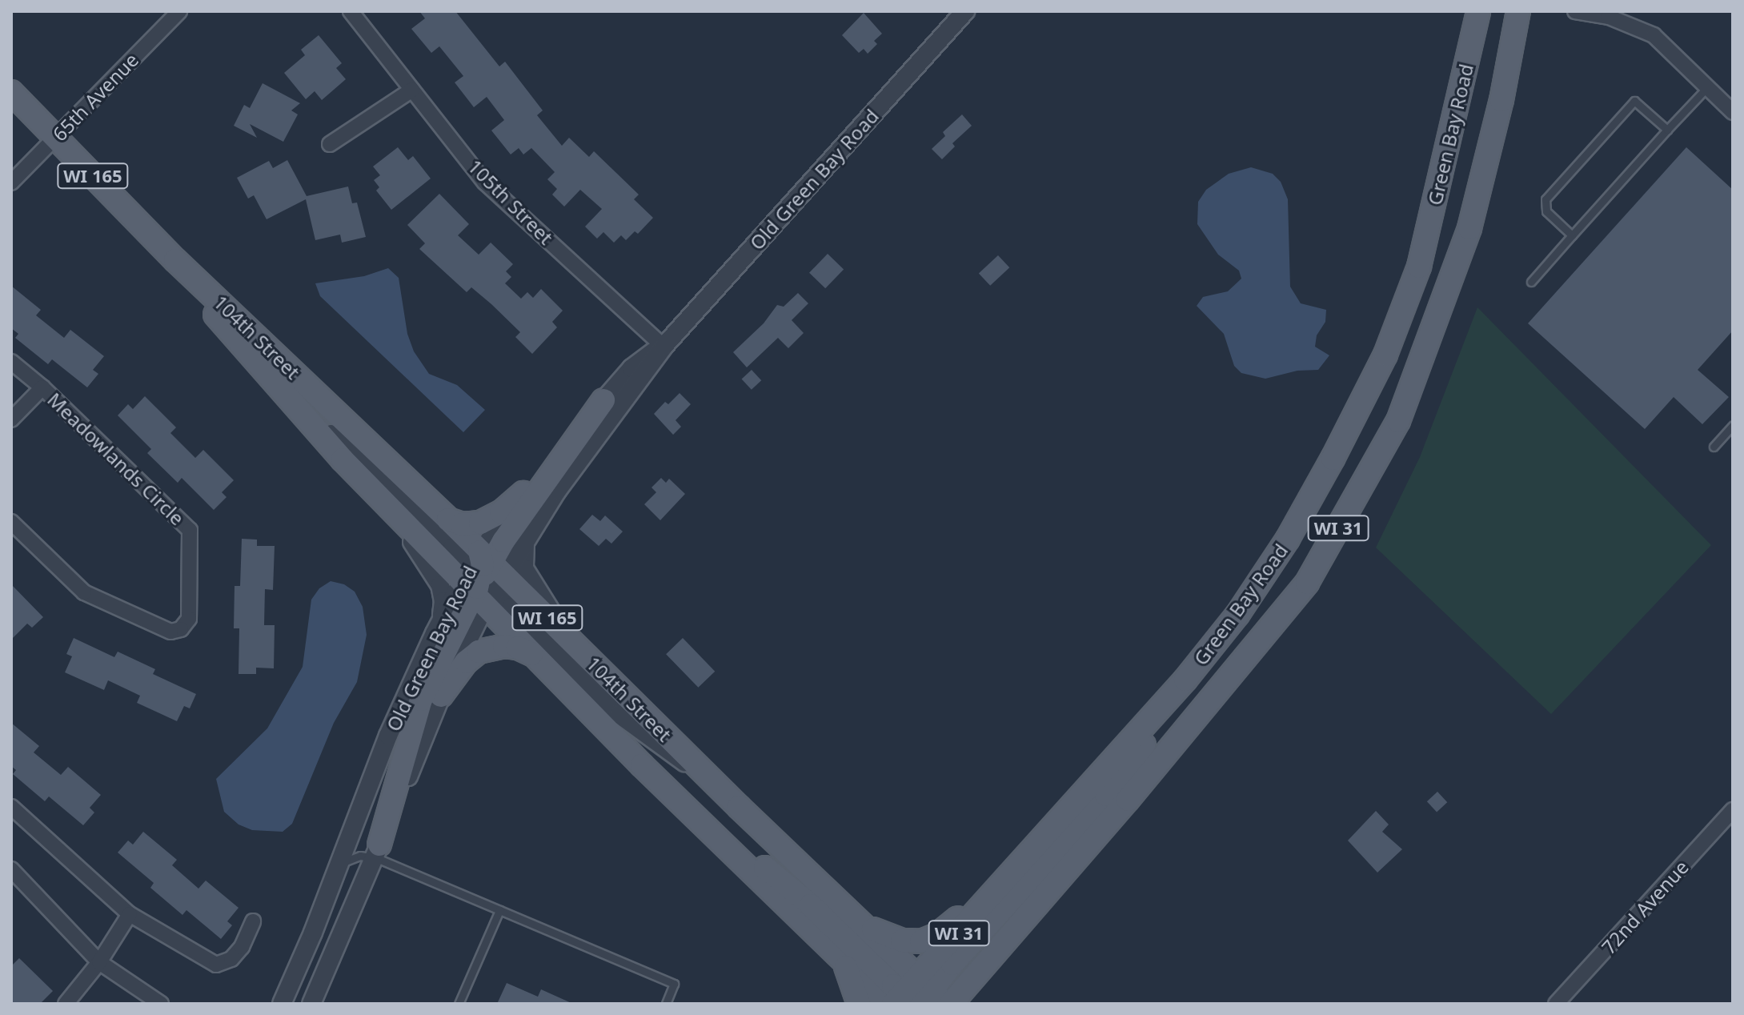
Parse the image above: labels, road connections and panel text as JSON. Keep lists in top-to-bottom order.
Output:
{
  "streets": {
    "main road": [
      "Green Bay Road",
      "WI 165",
      "104th Street",
      "WI 31"
    ],
    "street": [
      "65th Avenue",
      "Old Green Bay Road",
      "105th Street",
      "Meadowlands Circle",
      "72nd Avenue"
    ]
  },
  "crossings": [
    ["65th Avenue", "104th Street"],
    ["Green Bay Road", "104th Street"],
    ["Old Green Bay Road", "105th Street"],
    ["Old Green Bay Road", "104th Street"]
  ]
}
